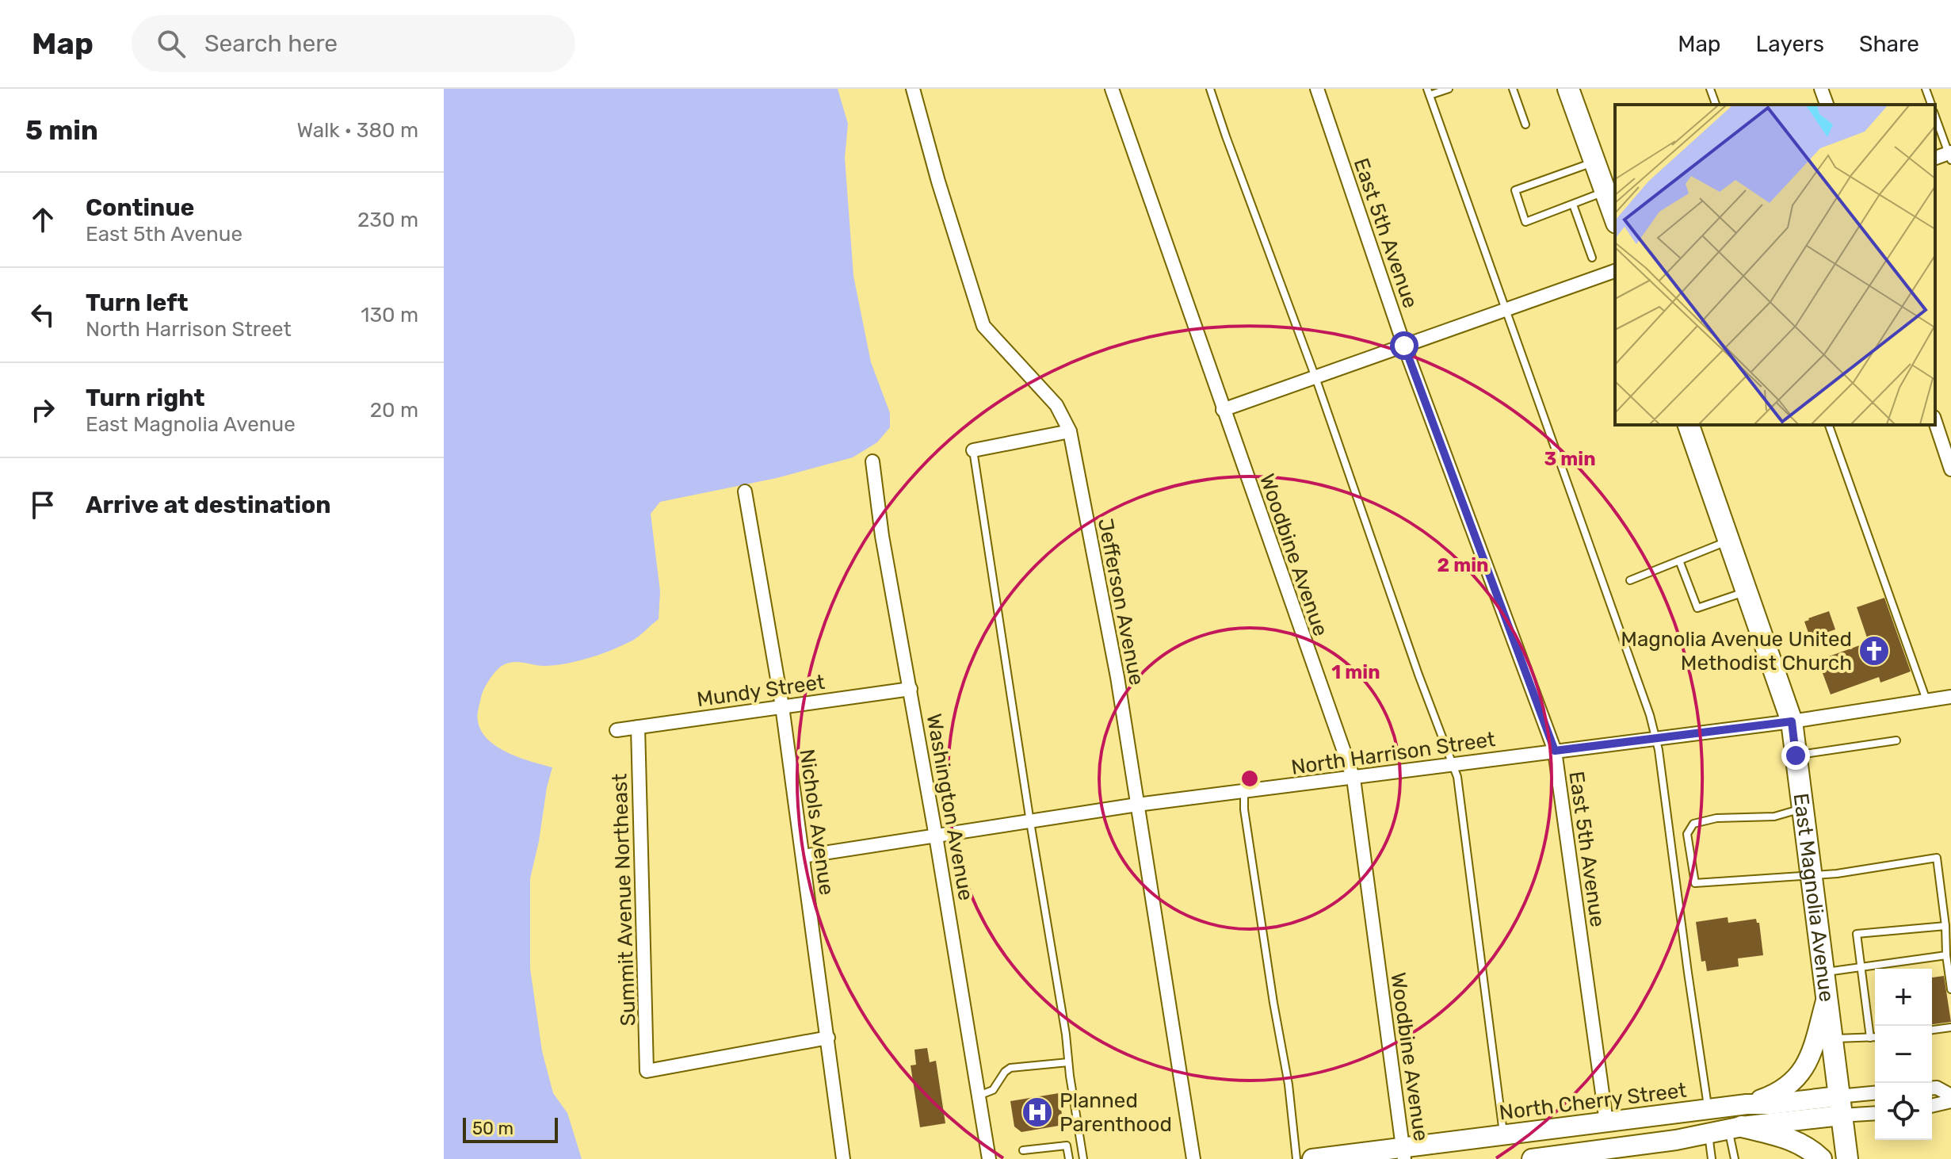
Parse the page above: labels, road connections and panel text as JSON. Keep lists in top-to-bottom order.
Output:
{
  "streets": {
    "main road": ["East Magnolia Avenue", "North Cherry Street"],
    "street": [
      "East 5th Avenue",
      "Woodbine Avenue",
      "Jefferson Avenue",
      "Mundy Street",
      "North Harrison Street",
      "Washington Avenue",
      "Nichols Avenue",
      "Summit Avenue Northeast"
    ]
  },
  "crossings": [
    ["East 5th Avenue", "North Harrison Street"],
    ["East 5th Avenue", "North Cherry Street"],
    ["Woodbine Avenue", "North Harrison Street"],
    ["Woodbine Avenue", "North Cherry Street"],
    ["Jefferson Avenue", "North Harrison Street"],
    ["Mundy Street", "Washington Avenue"],
    ["Mundy Street", "Nichols Avenue"],
    ["Mundy Street", "Summit Avenue Northeast"],
    ["North Harrison Street", "Washington Avenue"],
    ["North Harrison Street", "Nichols Avenue"],
    ["North Harrison Street", "East Magnolia Avenue"],
    ["Nichols Avenue", "Summit Avenue Northeast"],
    ["East Magnolia Avenue", "North Cherry Street"]
  ],
  "places": {
    "church": ["Magnolia Avenue United Methodist Church"],
    "hospital": ["Planned Parenthood"]
  },
  "scale_bar": "50 m",
  "page": {
    "header": "Map",
    "search": "Search here",
    "nav": ["Map", "Layers", "Share"],
    "heading": ["5 min", "Walk · 380 m"],
    "list": [
      ["Continue", "East 5th Avenue", "230 m"],
      ["Turn left", "North Harrison Street", "130 m"],
      ["Turn right", "East Magnolia Avenue", "20 m"],
      "Arrive at destination"
    ],
    "map_buttons": ["+", "−"],
    "scale": "50 m"
  },
  "rings": ["3 min", "2 min", "1 min"]
}
